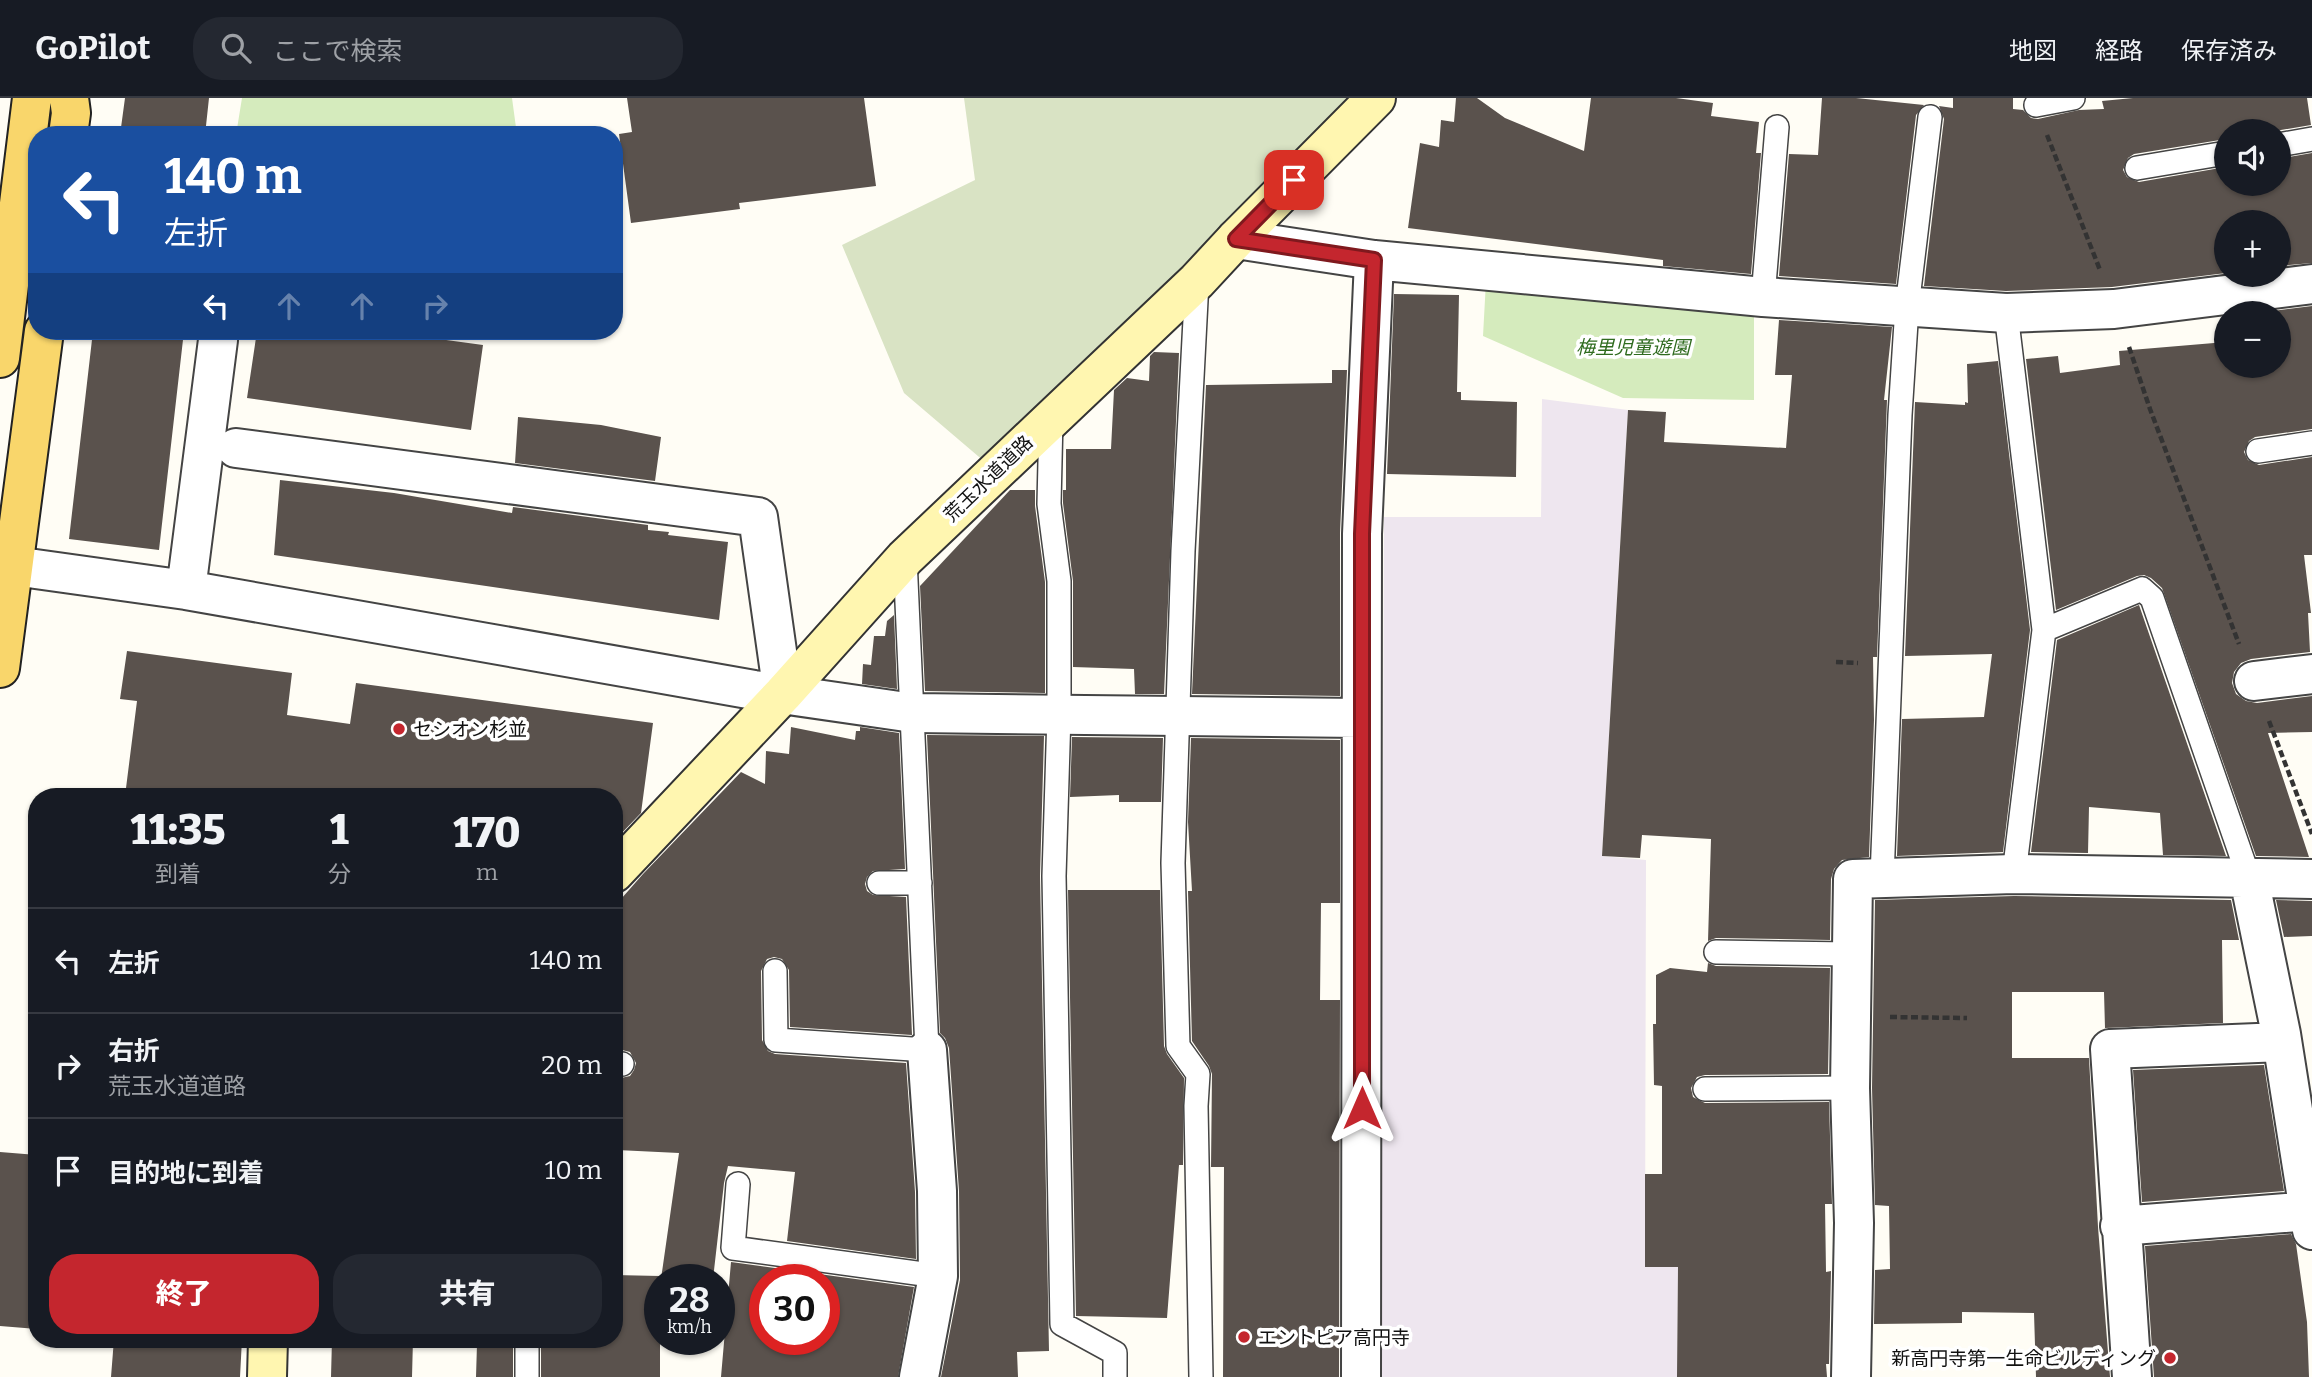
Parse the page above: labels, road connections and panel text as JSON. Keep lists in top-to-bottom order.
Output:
{
  "streets": {
    "main road": ["荒玉水道道路"]
  },
  "parks": ["梅里児童遊園"],
  "places": ["セシオン杉並", "エントピア高円寺", "新高円寺第一生命ビルディング"],
  "page": {
    "header": "GoPilot",
    "search": "ここで検索",
    "nav": ["地図", "経路", "保存済み"],
    "map_buttons": ["+", "−"],
    "turn": ["140 m", "左折"],
    "eta": [
      "11:35",
      "到着",
      "1",
      "分",
      "170",
      "m"
    ],
    "list": [
      {
        "name": "左折",
        "value": "140 m"
      },
      {
        "name": "右折",
        "note": "荒玉水道道路",
        "value": "20 m"
      },
      {
        "name": "目的地に到着",
        "value": "10 m"
      }
    ],
    "buttons": ["終了", "共有"],
    "speed": "28 km/h",
    "limit": "30"
  }
}
